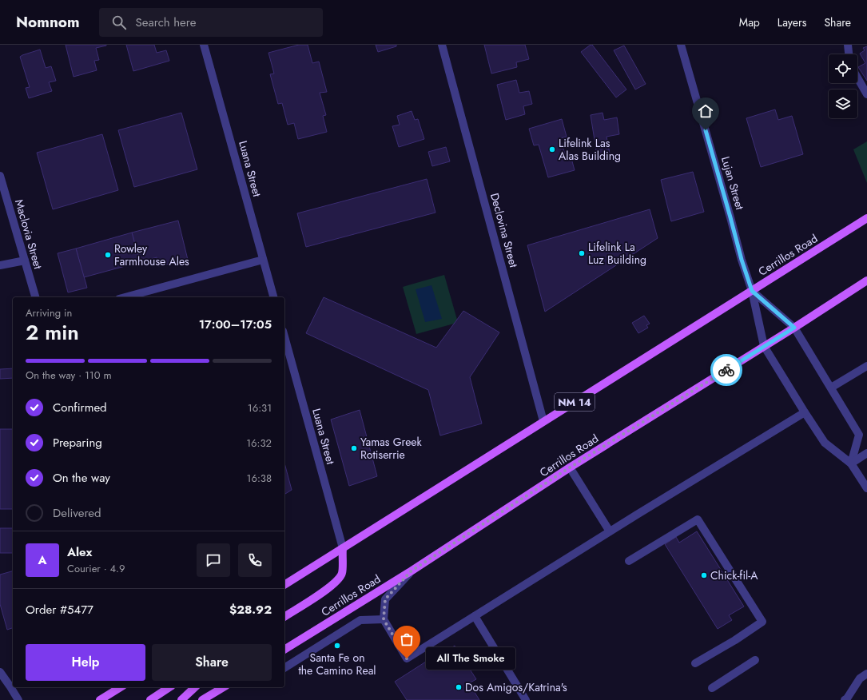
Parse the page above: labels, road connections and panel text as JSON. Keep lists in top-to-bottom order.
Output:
{
  "streets": {
    "main road": ["Cerrillos Road", "NM 14"],
    "street": [
      "Luana Street",
      "Lujan Street",
      "Declovina Street",
      "Maclovia Street"
    ]
  },
  "crossings": [
    ["Luana Street", "Cerrillos Road"],
    ["Lujan Street", "Cerrillos Road"],
    ["Declovina Street", "Cerrillos Road"]
  ],
  "places": [
    "Lifelink Las Alas Building",
    "Lifelink La Luz Building",
    "Rowley Farmhouse Ales",
    "Yamas Greek Rotiserrie",
    "Chick-fil-A",
    "Santa Fe on the Camino Real",
    "All The Smoke",
    "Dos Amigos/Katrina's"
  ],
  "page": {
    "header": "Nomnom",
    "search": "Search here",
    "nav": ["Map", "Layers", "Share"],
    "heading": ["2 min", "Arriving in", "17:00–17:05"],
    "panel": [
      "Alex",
      "Courier · 4.9",
      "Order #5477",
      "$28.92"
    ],
    "bar": "On the way · 110 m",
    "list": [
      ["Confirmed", "16:31"],
      ["Preparing", "16:32"],
      ["On the way", "16:38"],
      "Delivered"
    ],
    "round": "A",
    "buttons": ["Help", "Share"],
    "bubble": "All The Smoke"
  }
}
